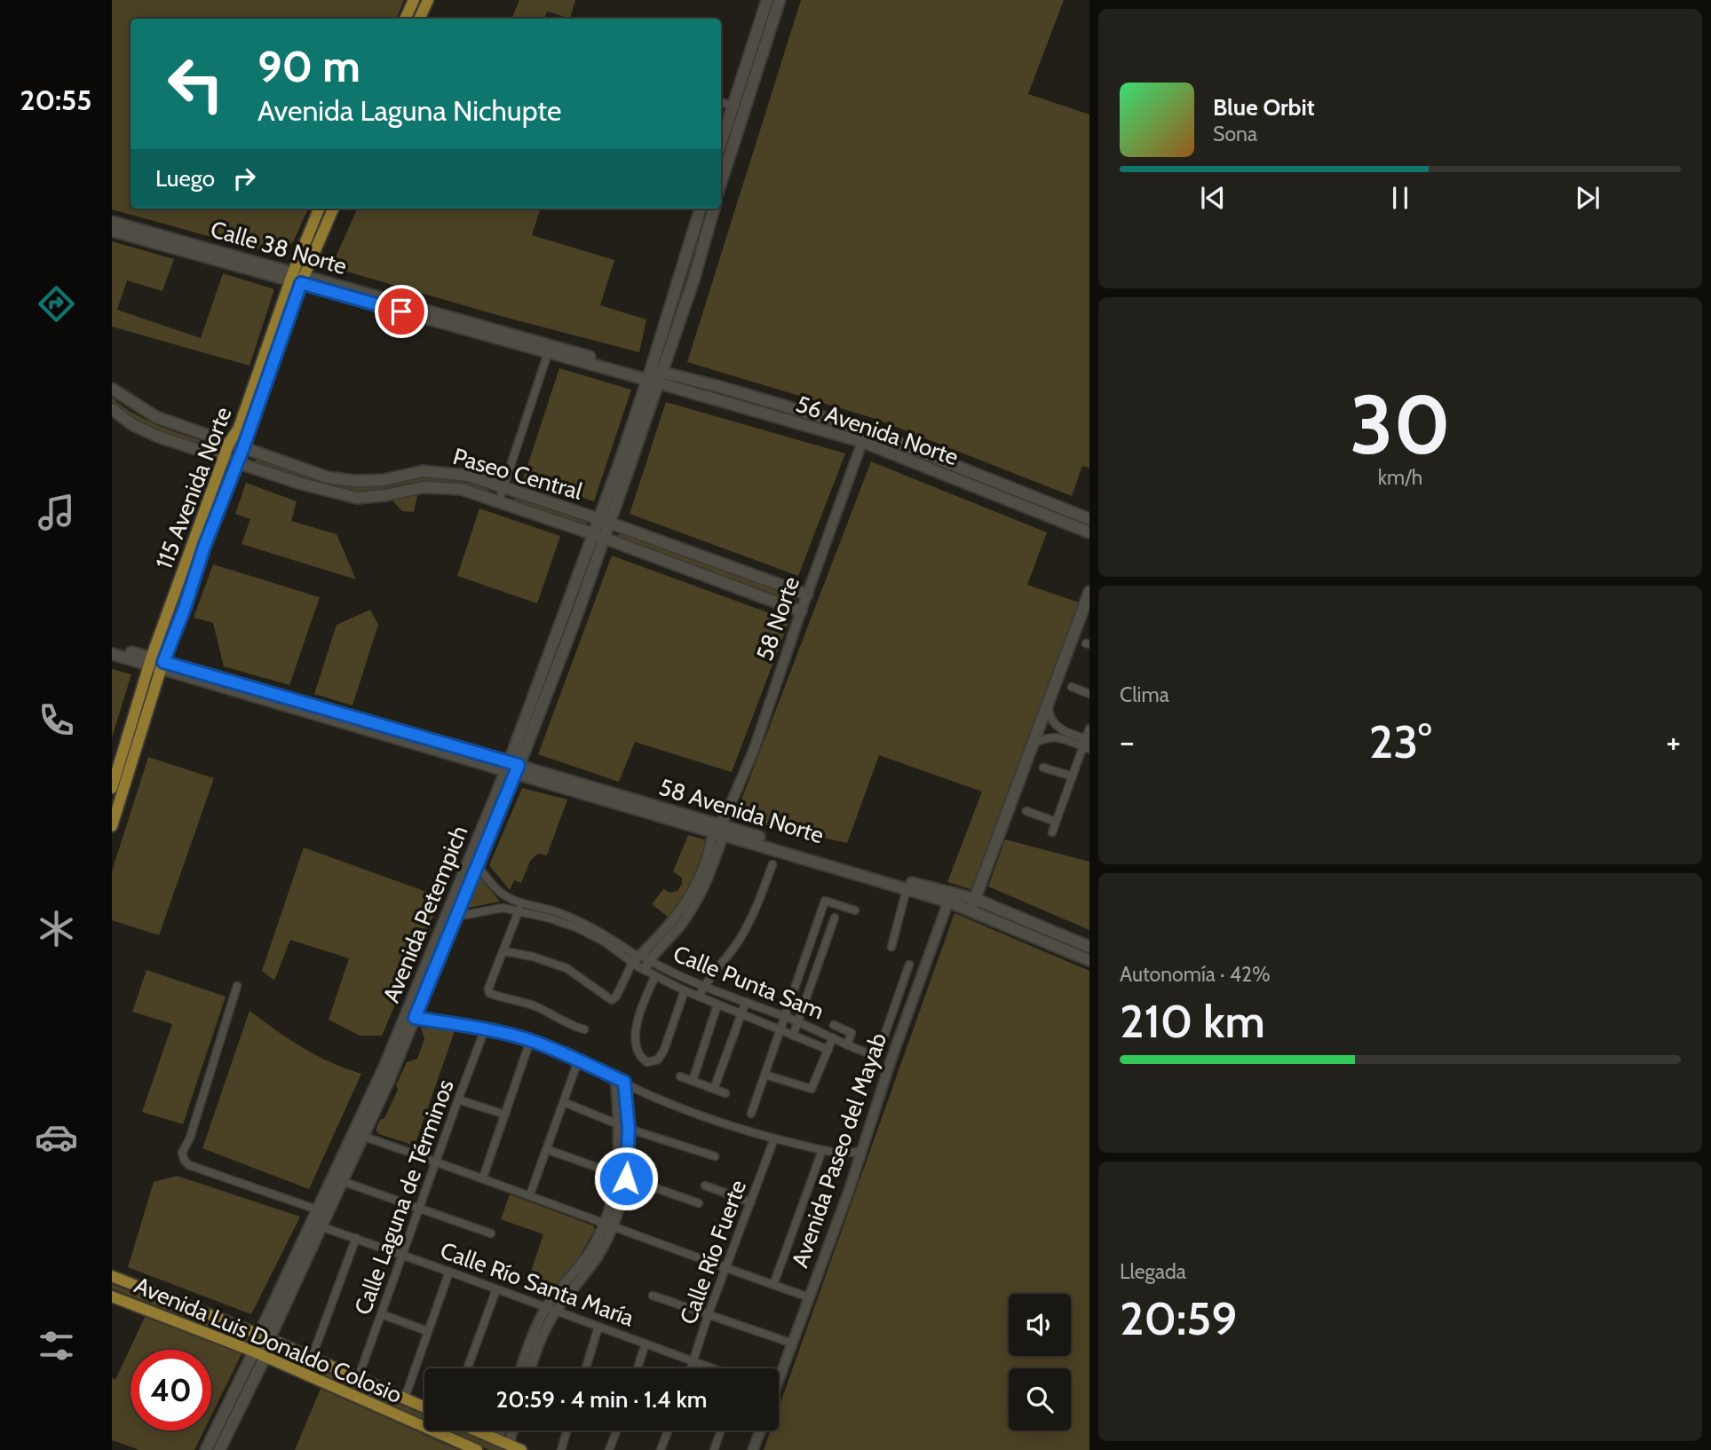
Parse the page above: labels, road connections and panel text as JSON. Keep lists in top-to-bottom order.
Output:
{
  "streets": {
    "main road": [
      "Calle 38 Norte",
      "56 Avenida Norte",
      "Paseo Central",
      "115 Avenida Norte",
      "58 Avenida Norte",
      "Avenida Petempich",
      "Avenida Luis Donaldo Colosio"
    ],
    "street": [
      "58 Norte",
      "Calle Punta Sam",
      "Avenida Paseo del Mayab",
      "Calle Laguna de Términos",
      "Calle Río Fuerte",
      "Calle Río Santa María"
    ]
  },
  "crossings": [
    ["Calle 38 Norte", "56 Avenida Norte"],
    ["Calle 38 Norte", "115 Avenida Norte"],
    ["Calle 38 Norte", "Avenida Petempich"],
    ["56 Avenida Norte", "58 Norte"],
    ["56 Avenida Norte", "Avenida Petempich"],
    ["Paseo Central", "115 Avenida Norte"],
    ["Paseo Central", "58 Norte"],
    ["Paseo Central", "Avenida Petempich"],
    ["115 Avenida Norte", "58 Avenida Norte"],
    ["58 Norte", "58 Avenida Norte"],
    ["58 Norte", "Calle Punta Sam"],
    ["58 Avenida Norte", "Avenida Petempich"],
    ["58 Avenida Norte", "Avenida Paseo del Mayab"],
    ["Avenida Petempich", "Calle Punta Sam"],
    ["Avenida Petempich", "Calle Río Santa María"],
    ["Avenida Petempich", "Avenida Luis Donaldo Colosio"],
    ["Calle Laguna de Términos", "Calle Río Santa María"],
    ["Calle Laguna de Términos", "Avenida Luis Donaldo Colosio"],
    ["Calle Río Fuerte", "Calle Río Santa María"]
  ],
  "page": {
    "tabs": "20:55",
    "turn": ["90 m", "Avenida Laguna Nichupte"],
    "song": ["Blue Orbit", "Sona"],
    "then": "Luego",
    "tile": [
      ["30", "km/h"],
      "Clima",
      ["Autonomía · 42%", "210 km"],
      ["Llegada", "20:59"]
    ],
    "heat": ["−", "23°", "+"],
    "limit": "40",
    "trip": "20:59 · 4 min · 1.4 km"
  }
}
